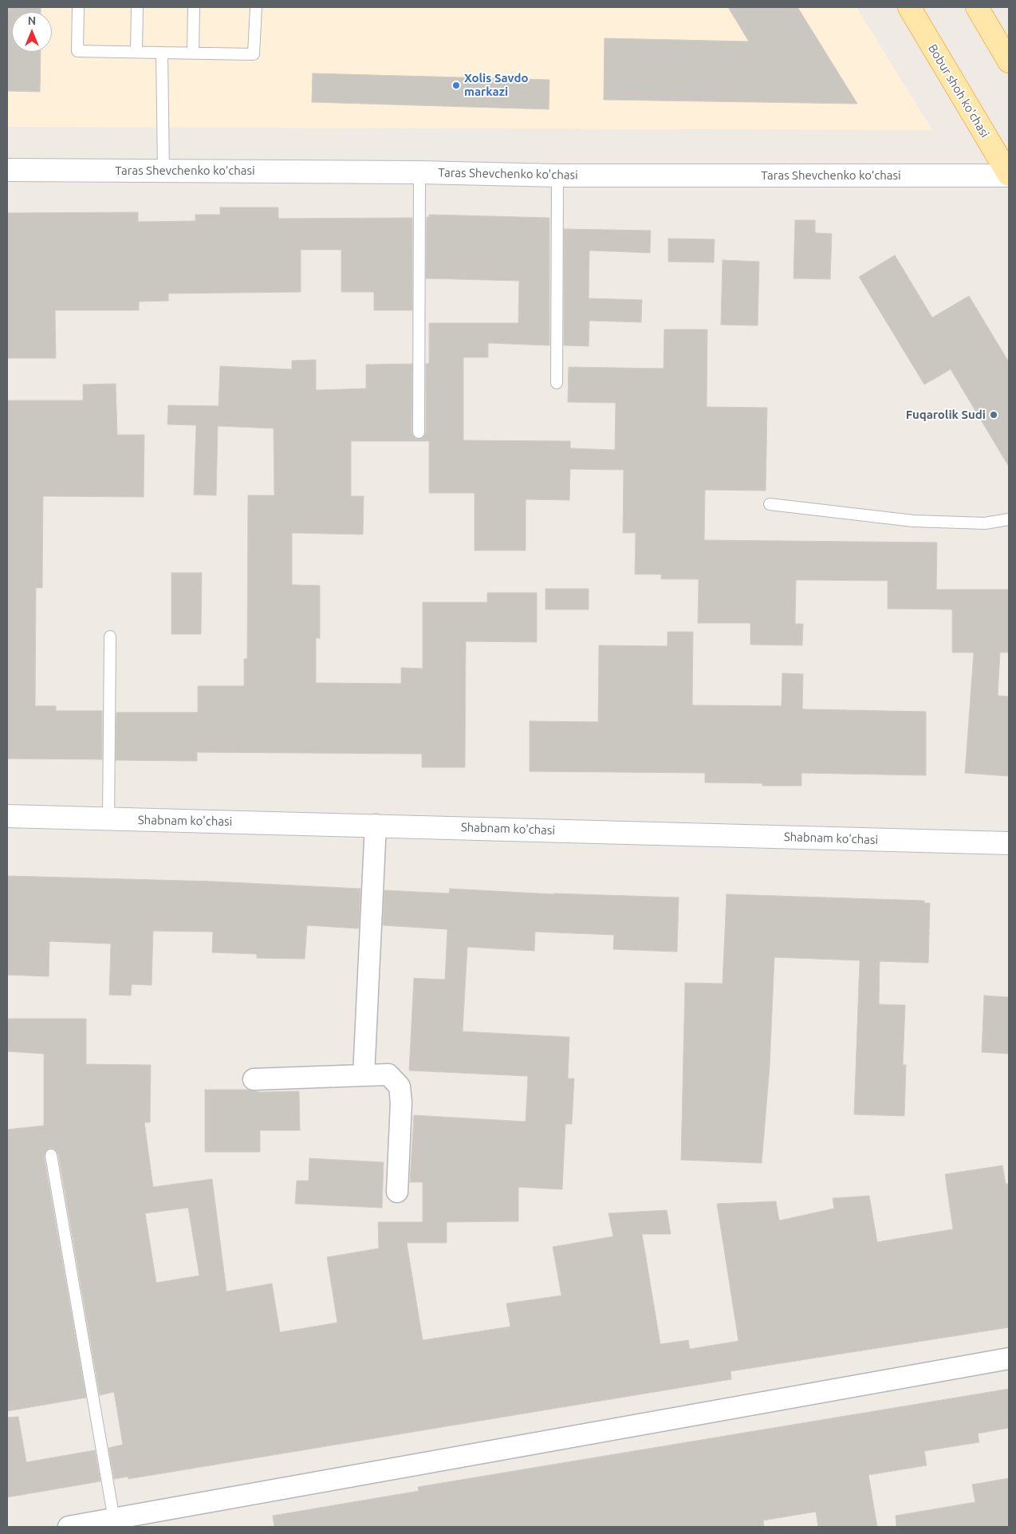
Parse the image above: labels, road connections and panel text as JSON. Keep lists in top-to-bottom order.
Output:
{
  "streets": {
    "main road": ["Bobur shoh ko'chasi"],
    "street": ["Taras Shevchenko ko'chasi", "Shabnam ko'chasi"]
  },
  "crossings": [
    ["Bobur shoh ko'chasi", "Taras Shevchenko ko'chasi"]
  ],
  "places": ["Xolis Savdo markazi", "Fuqarolik Sudi"],
  "north": "top"
}
